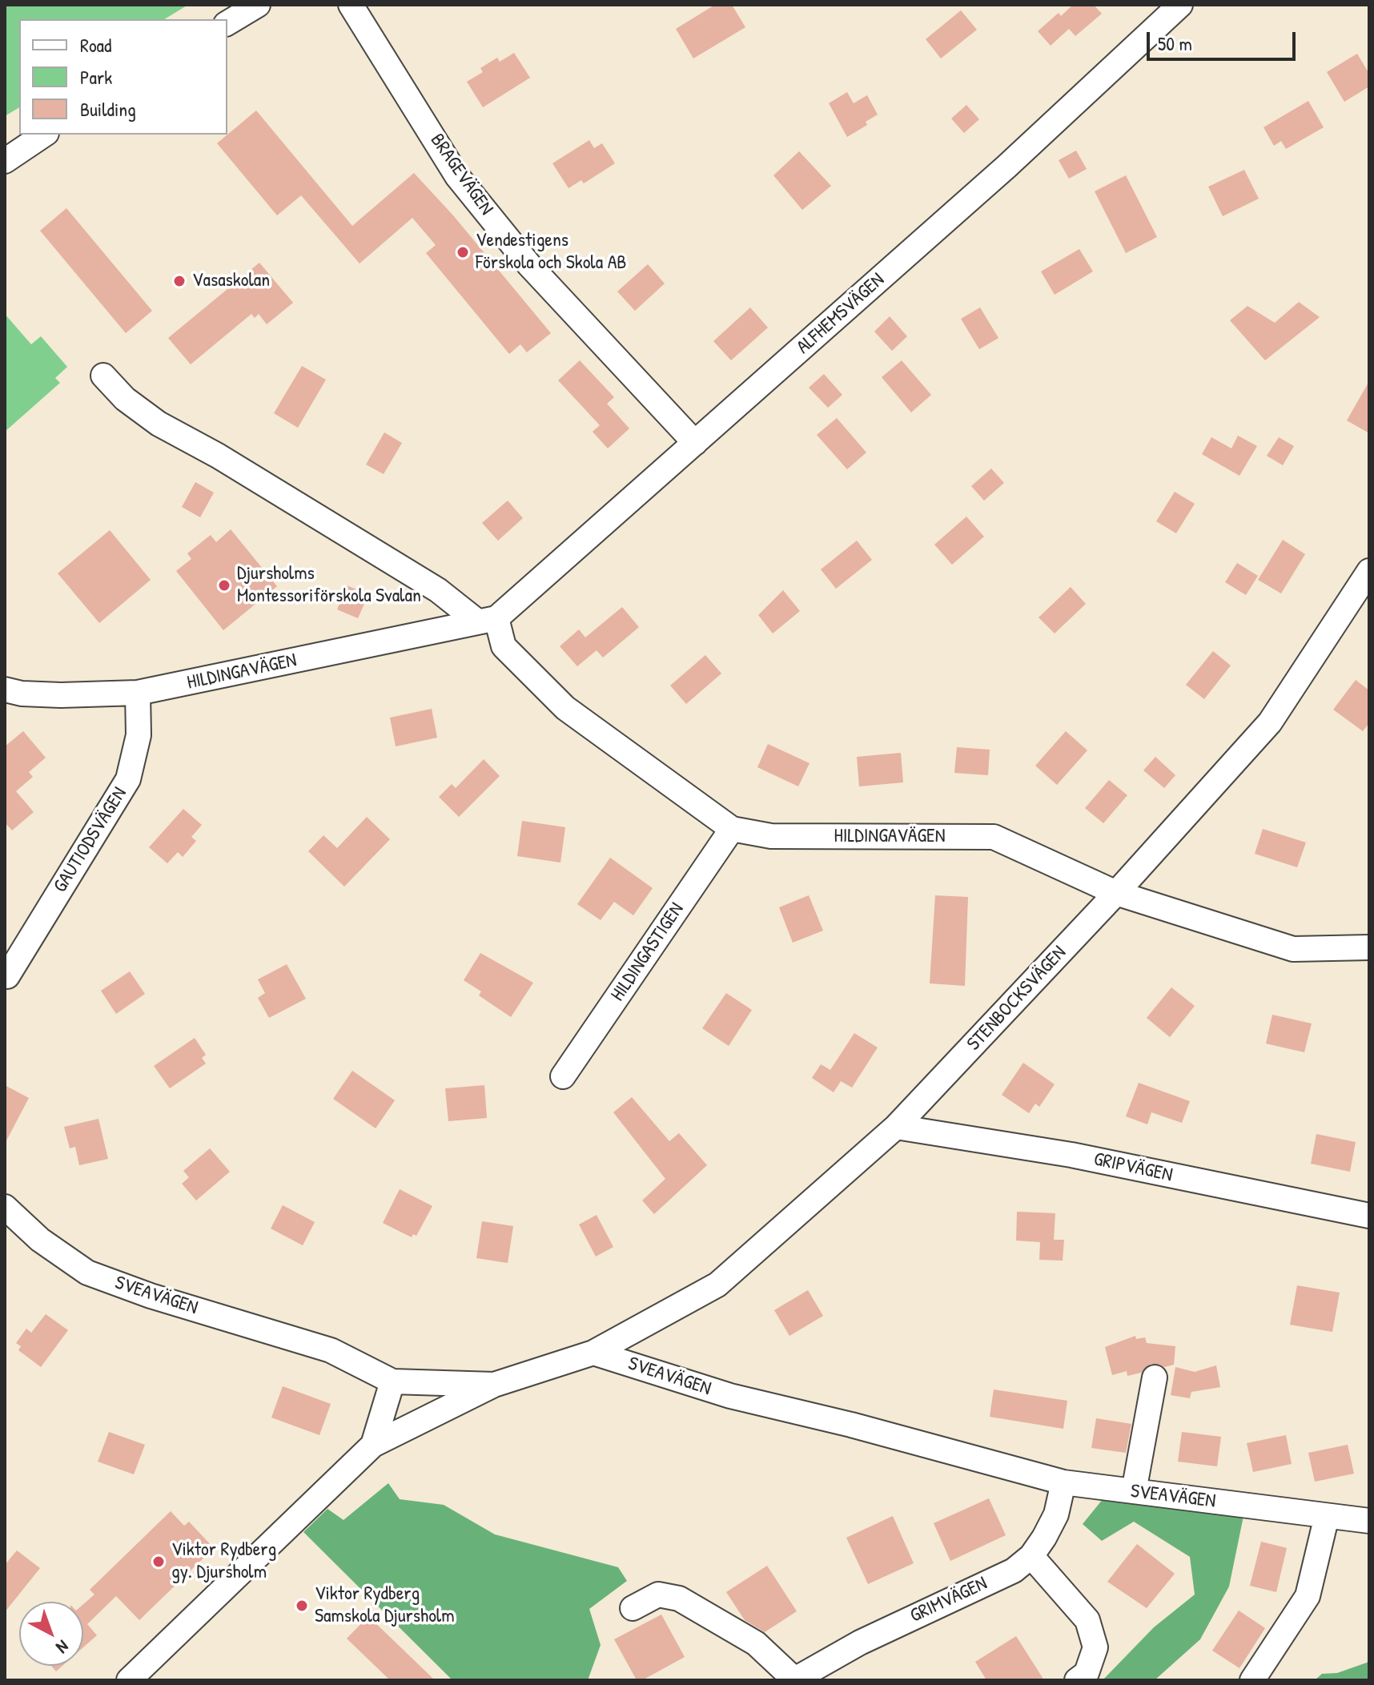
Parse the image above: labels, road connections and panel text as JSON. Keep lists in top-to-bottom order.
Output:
{
  "streets": {
    "street": [
      "BRAGEVÄGEN",
      "ALFHEMSVÄGEN",
      "HILDINGAVÄGEN",
      "GAUTIODSVÄGEN",
      "HILDINGASTIGEN",
      "STENBOCKSVÄGEN",
      "GRIPVÄGEN",
      "SVEAVÄGEN",
      "GRIMVÄGEN"
    ]
  },
  "crossings": [
    ["BRAGEVÄGEN", "ALFHEMSVÄGEN"],
    ["ALFHEMSVÄGEN", "HILDINGAVÄGEN"],
    ["HILDINGAVÄGEN", "GAUTIODSVÄGEN"],
    ["HILDINGAVÄGEN", "HILDINGASTIGEN"],
    ["HILDINGAVÄGEN", "STENBOCKSVÄGEN"],
    ["STENBOCKSVÄGEN", "GRIPVÄGEN"],
    ["STENBOCKSVÄGEN", "SVEAVÄGEN"],
    ["SVEAVÄGEN", "GRIMVÄGEN"]
  ],
  "places": [
    "Vendestigens Förskola och Skola AB",
    "Vasaskolan",
    "Djursholms Montessoriförskola Svalan",
    "Viktor Rydberg gy. Djursholm",
    "Viktor Rydberg Samskola Djursholm"
  ],
  "legend": ["Road", "Park", "Building"],
  "scale_bar": "50 m",
  "north": "bottom right"
}
